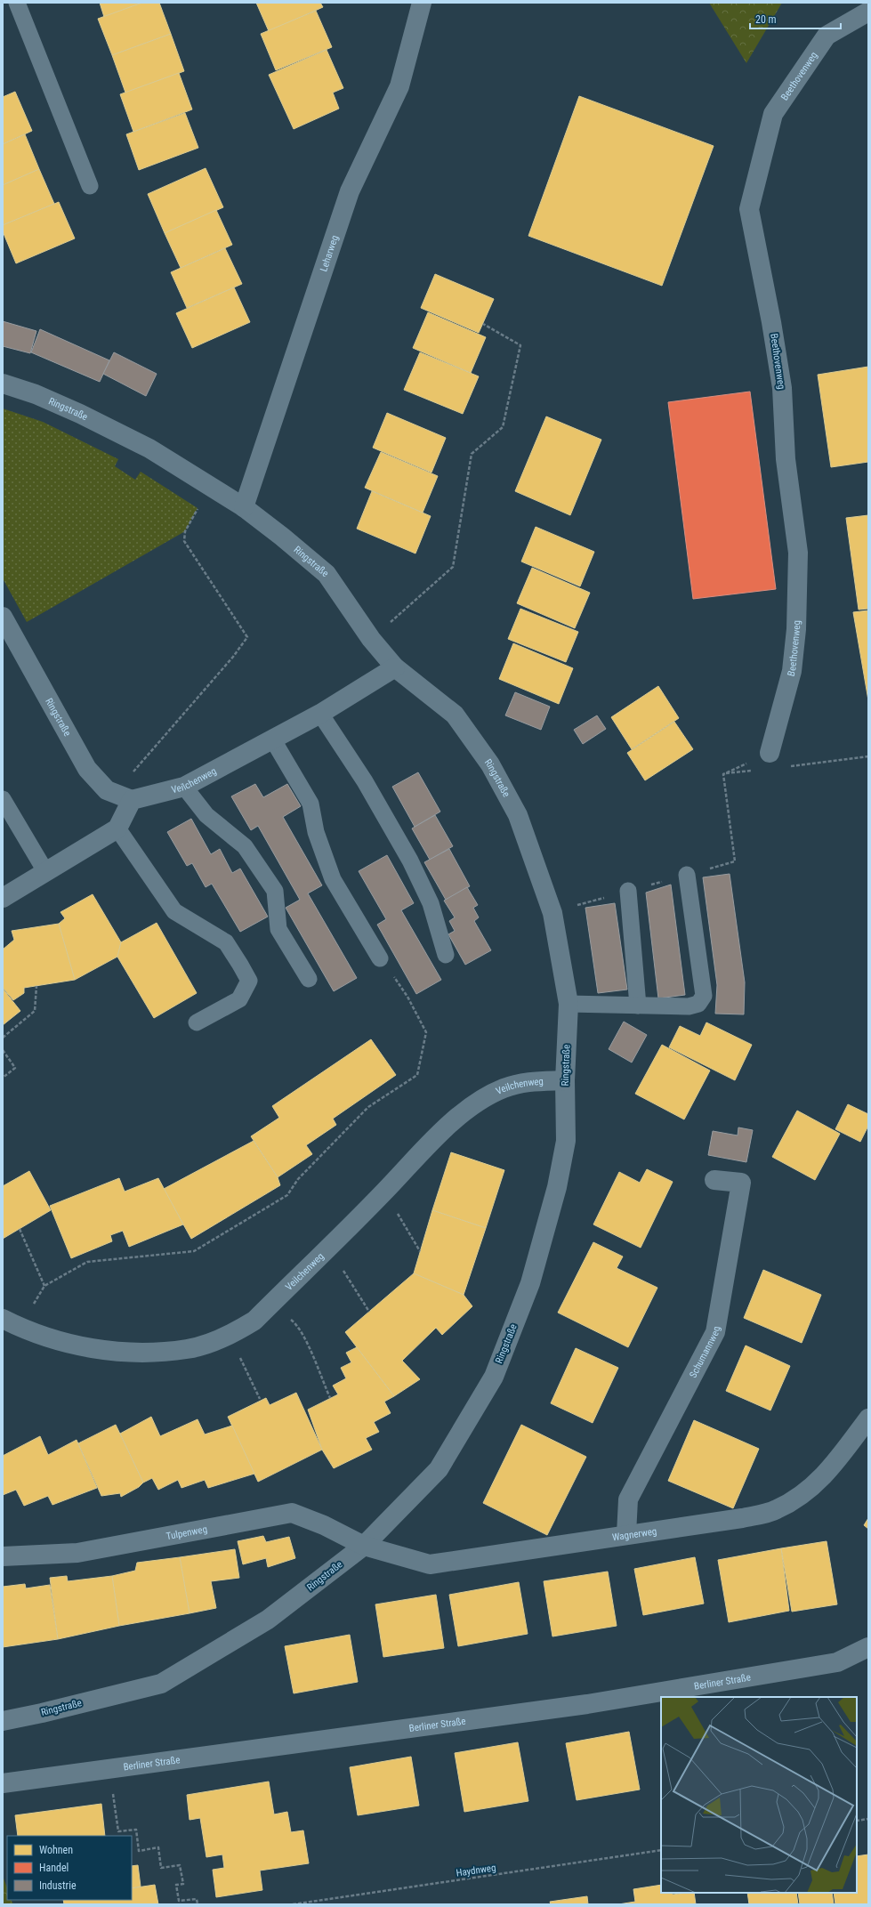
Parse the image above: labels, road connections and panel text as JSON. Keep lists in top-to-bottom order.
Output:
{
  "streets": {
    "street": [
      "Beethovenweg",
      "Leharweg",
      "Ringstraße",
      "Veilchenweg",
      "Schumannweg",
      "Tulpenweg",
      "Wagnerweg",
      "Berliner Straße"
    ],
    "path": ["Haydnweg"]
  },
  "crossings": [
    ["Leharweg", "Ringstraße"],
    ["Ringstraße", "Veilchenweg"],
    ["Ringstraße", "Tulpenweg"],
    ["Ringstraße", "Wagnerweg"],
    ["Schumannweg", "Wagnerweg"],
    ["Tulpenweg", "Wagnerweg"]
  ],
  "legend": ["Wohnen", "Handel", "Industrie"],
  "scale_bar": "20 m"
}
